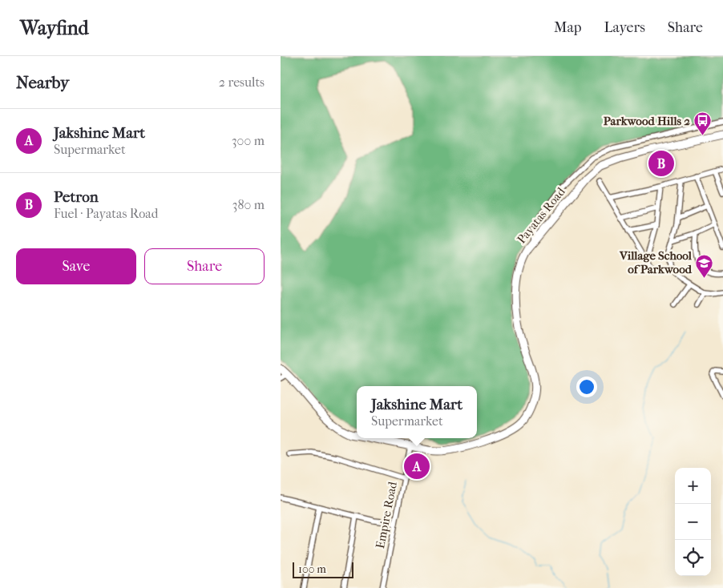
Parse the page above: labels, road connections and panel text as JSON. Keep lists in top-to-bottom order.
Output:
{
  "streets": {
    "main road": ["Payatas Road"],
    "street": ["Empire Road"]
  },
  "crossings": [
    ["Payatas Road", "Empire Road"]
  ],
  "places": {
    "bus stop": ["Parkwood Hills 2"],
    "school or university": ["Village School of Parkwood"]
  },
  "scale_bar": "100 m",
  "page": {
    "header": "Wayfind",
    "nav": ["Map", "Layers", "Share"],
    "heading": ["Nearby", "2 results"],
    "list": [
      {
        "mark": "A",
        "name": "Jakshine Mart",
        "note": "Supermarket",
        "value": "300 m"
      },
      {
        "mark": "B",
        "name": "Petron",
        "note": "Fuel · Payatas Road",
        "value": "380 m"
      }
    ],
    "pins": ["B", "A"],
    "buttons": ["Save", "Share"],
    "popup": ["Jakshine Mart", "Supermarket"],
    "map_buttons": ["+", "−"],
    "scale": "100 m"
  }
}
